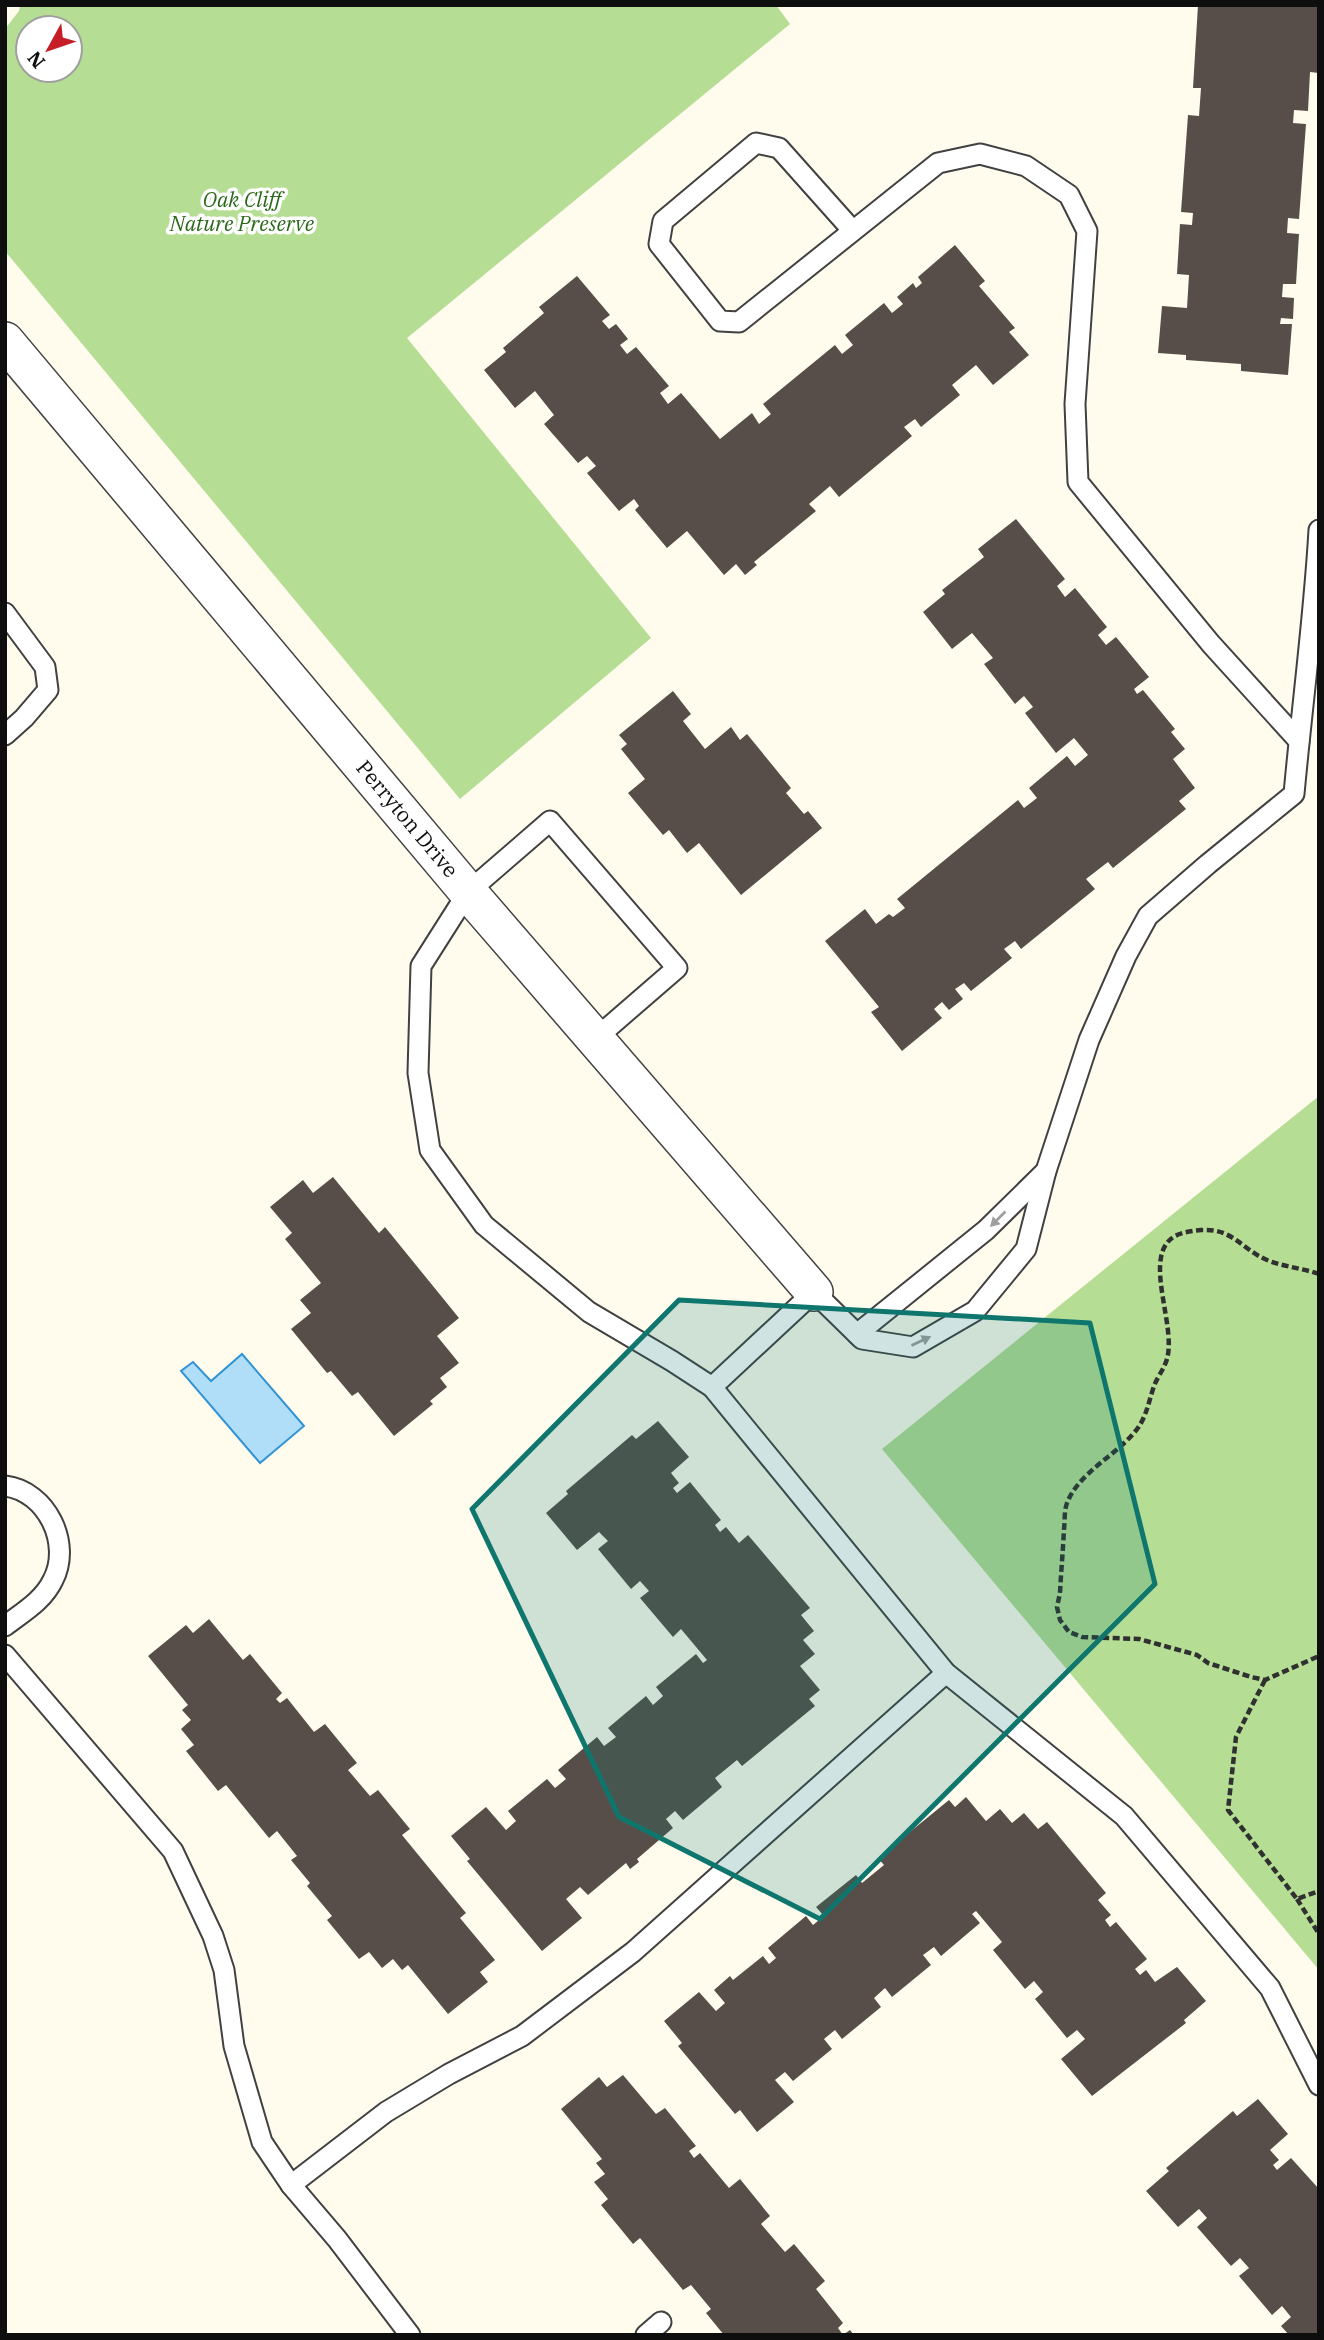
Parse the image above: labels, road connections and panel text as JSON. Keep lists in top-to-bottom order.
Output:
{
  "streets": {
    "street": ["Perryton Drive"]
  },
  "parks": ["Oak Cliff Nature Preserve"],
  "north": "bottom left"
}
